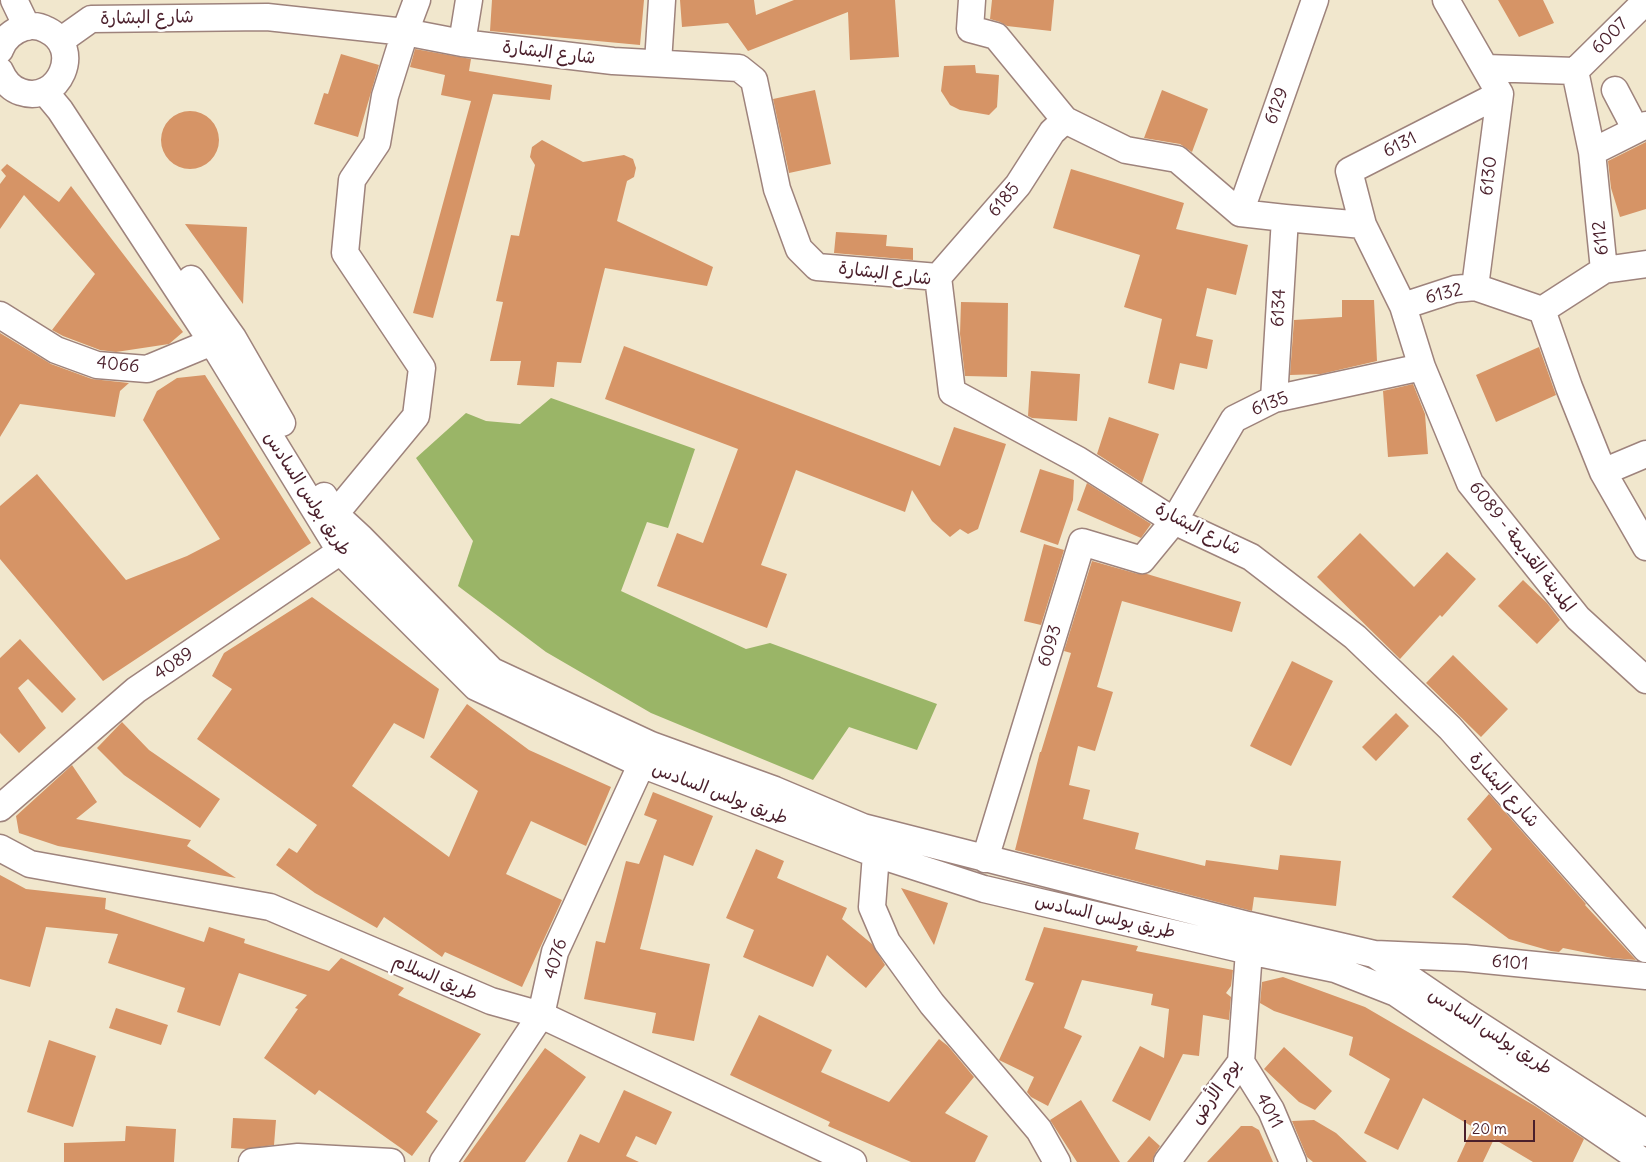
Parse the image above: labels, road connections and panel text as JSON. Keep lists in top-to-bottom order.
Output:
{
  "streets": {
    "street": [
      "شارع البشارة",
      "6007",
      "6129",
      "6131",
      "6130",
      "6185",
      "6112",
      "6132",
      "6134",
      "4066",
      "6135",
      "طريق بولس السادس",
      "المدينة القديمة - 6089",
      "6093",
      "4089",
      "4076",
      "6101",
      "طريق السلام",
      "يوم الأرض",
      "4011"
    ]
  },
  "crossings": [
    ["شارع البشارة", "6185"],
    ["شارع البشارة", "6135"],
    ["شارع البشارة", "6093"],
    ["6007", "6112"],
    ["6131", "6130"],
    ["6131", "المدينة القديمة - 6089"],
    ["6130", "6132"],
    ["6112", "6132"],
    ["6132", "المدينة القديمة - 6089"],
    ["6134", "6135"],
    ["4066", "طريق بولس السادس"],
    ["6135", "المدينة القديمة - 6089"],
    ["6135", "6093"],
    ["طريق بولس السادس", "6093"],
    ["طريق بولس السادس", "4089"],
    ["طريق بولس السادس", "4076"],
    ["طريق بولس السادس", "6101"],
    ["طريق بولس السادس", "يوم الأرض"],
    ["4076", "طريق السلام"],
    ["يوم الأرض", "4011"]
  ],
  "scale_bar": "20 m"
}
